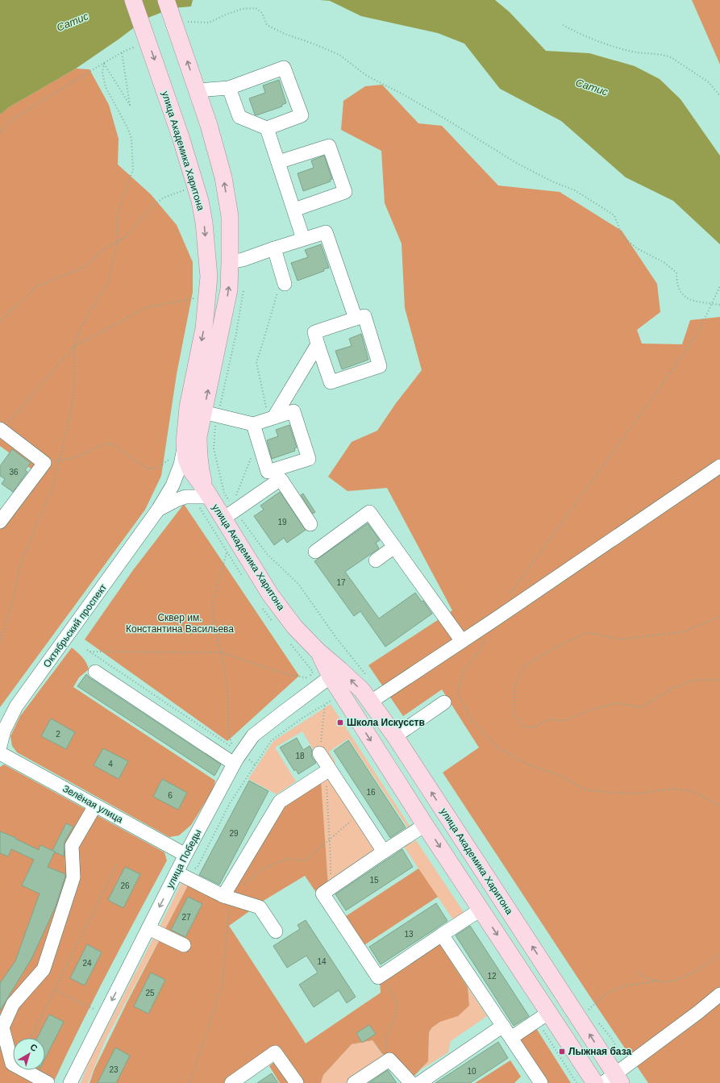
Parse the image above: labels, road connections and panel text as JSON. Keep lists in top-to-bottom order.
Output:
{
  "streets": {
    "main road": ["улица Академика Харитона"],
    "street": ["Октябрьский проспект", "Зелёная улица", "улица Победы"]
  },
  "crossings": [
    ["улица Академика Харитона", "Октябрьский проспект"],
    ["улица Академика Харитона", "улица Победы"],
    ["Зелёная улица", "улица Победы"]
  ],
  "one_way": ["улица Победы"],
  "water": ["Сатис"],
  "parks": ["Сквер им. Константина Васильева"],
  "places": {
    "transit": ["Школа Искусств", "Лыжная база"]
  },
  "house_numbers": [
    "36",
    "19",
    "17",
    "2",
    "18",
    "4",
    "16",
    "6",
    "29",
    "15",
    "26",
    "27",
    "13",
    "14",
    "24",
    "12",
    "25",
    "23",
    "10"
  ],
  "north": "top right"
}
